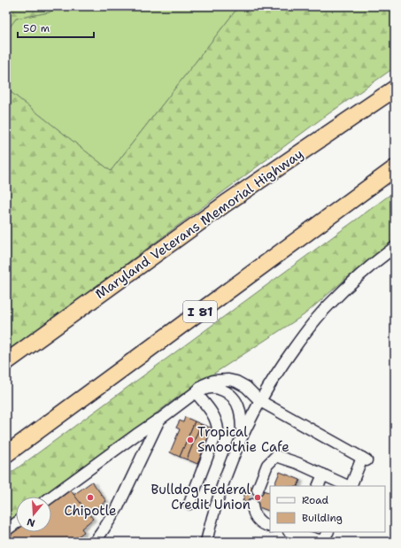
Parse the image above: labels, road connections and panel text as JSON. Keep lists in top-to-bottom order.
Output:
{
  "streets": {
    "highway": ["Maryland Veterans Memorial Highway", "I 81"]
  },
  "places": ["Tropical Smoothie Cafe", "Chipotle", "Bulldog Federal Credit Union"],
  "legend": ["Road", "Building"],
  "scale_bar": "50 m",
  "north": "bottom"
}
